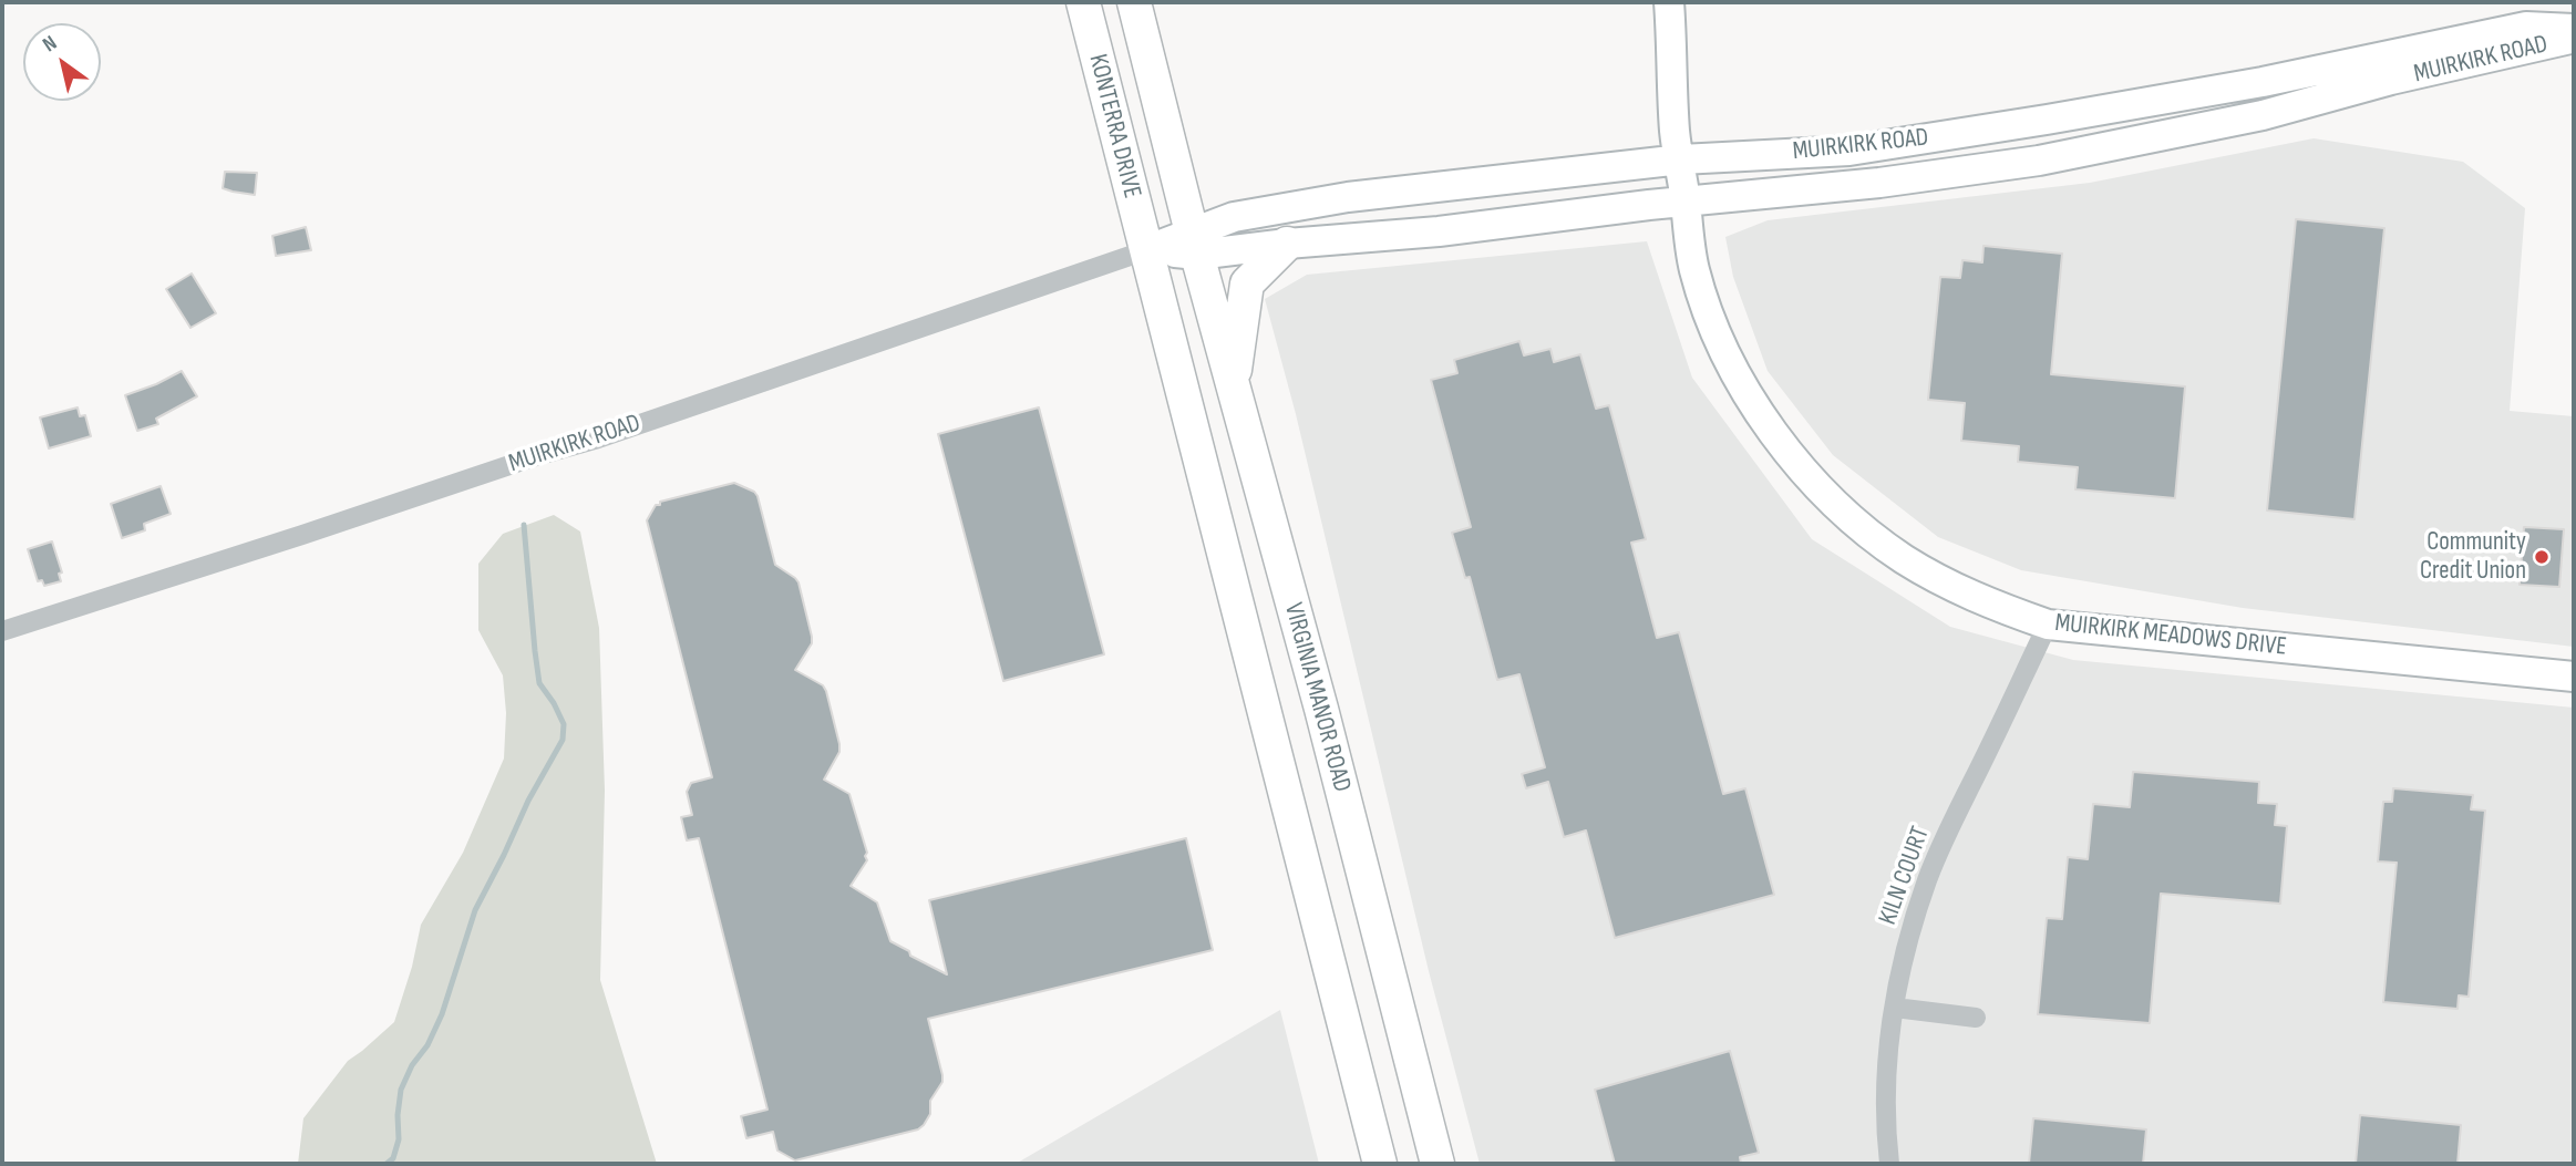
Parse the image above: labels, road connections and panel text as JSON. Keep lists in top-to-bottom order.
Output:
{
  "streets": {
    "main road": [
      "MUIRKIRK ROAD",
      "KONTERRA DRIVE",
      "MUIRKIRK MEADOWS DRIVE",
      "VIRGINIA MANOR ROAD"
    ],
    "street": ["KILN COURT"]
  },
  "crossings": [
    ["MUIRKIRK ROAD", "KONTERRA DRIVE"],
    ["MUIRKIRK ROAD", "MUIRKIRK MEADOWS DRIVE"],
    ["MUIRKIRK ROAD", "VIRGINIA MANOR ROAD"],
    ["KONTERRA DRIVE", "VIRGINIA MANOR ROAD"],
    ["MUIRKIRK MEADOWS DRIVE", "KILN COURT"]
  ],
  "places": ["Community Credit Union"],
  "north": "top left"
}
